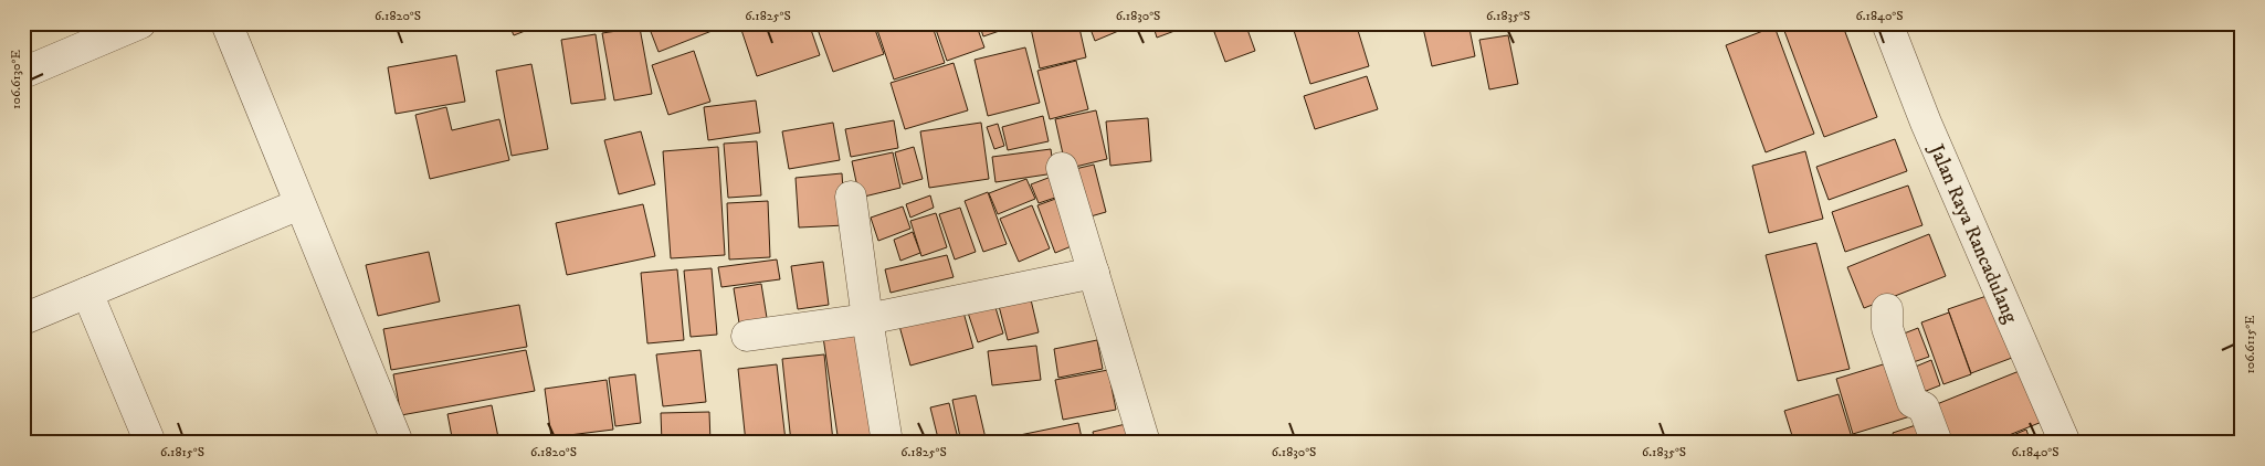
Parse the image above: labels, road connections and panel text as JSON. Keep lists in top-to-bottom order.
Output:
{
  "streets": {
    "street": ["Jalan Raya Rancadulang"]
  },
  "coordinates": [
    "6.1820°S",
    "6.1825°S",
    "6.1830°S",
    "6.1835°S",
    "6.1840°S",
    "106.6130°E",
    "106.6115°E",
    "6.1815°S"
  ]
}
